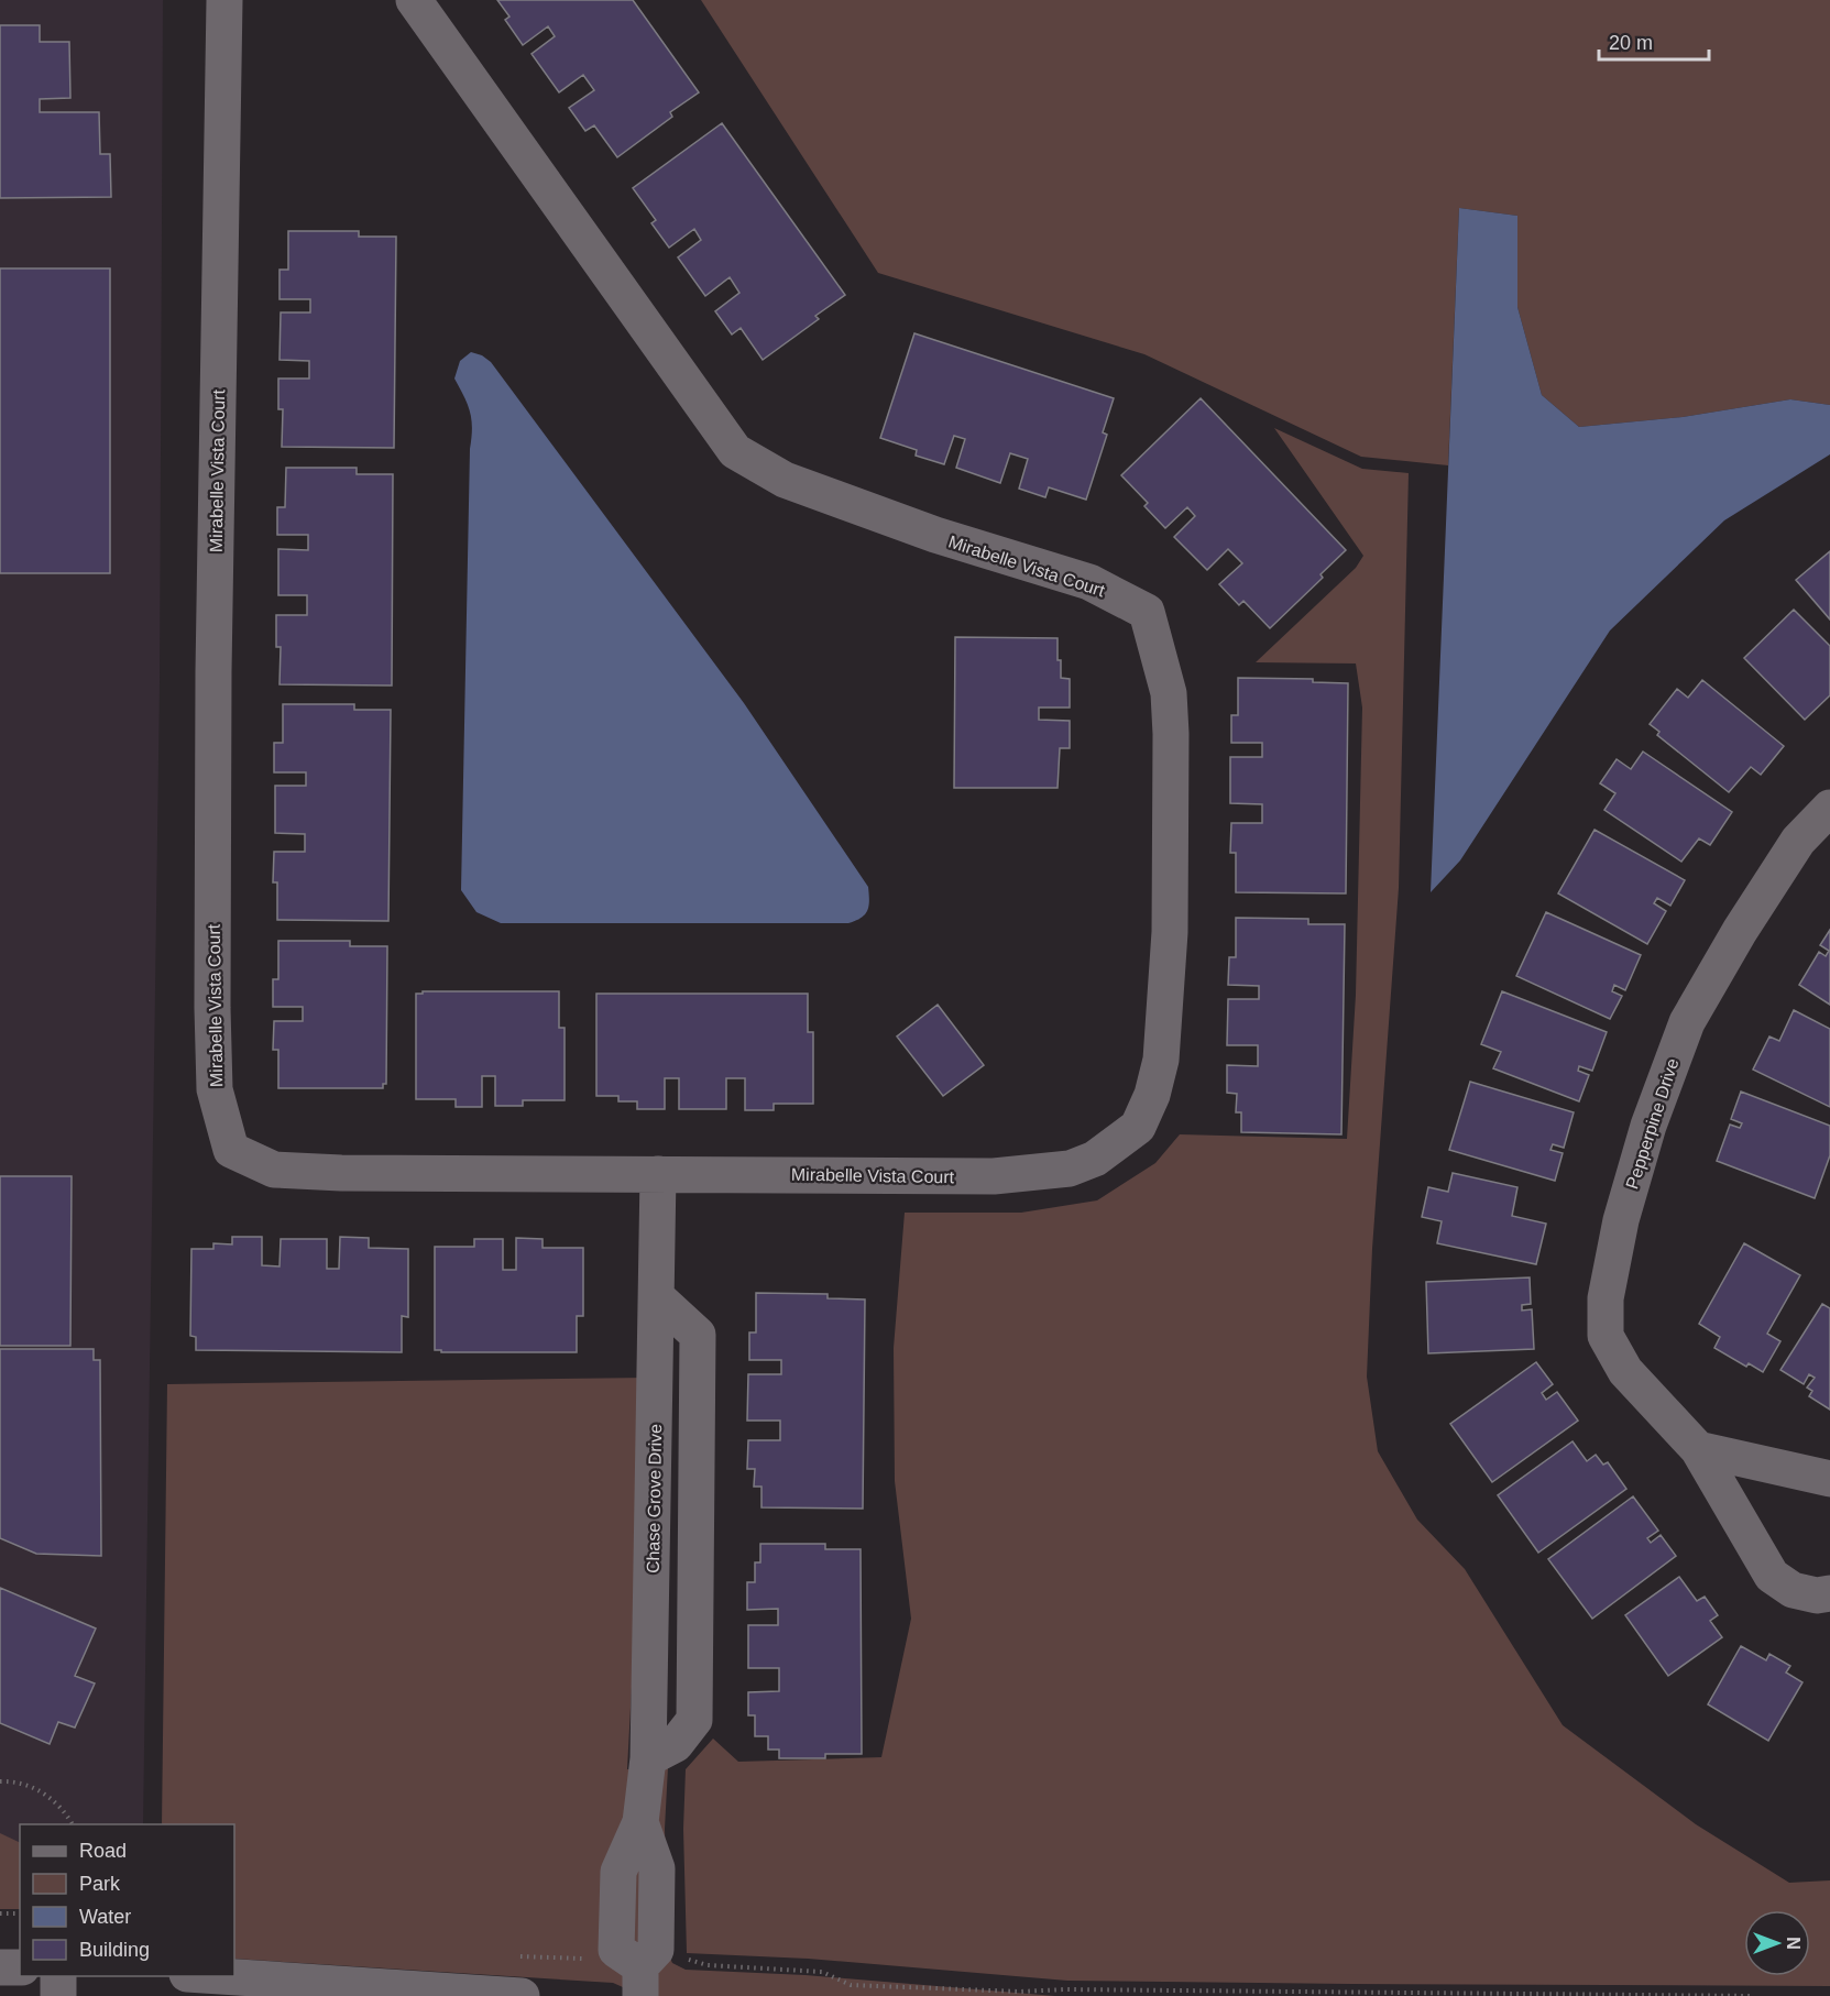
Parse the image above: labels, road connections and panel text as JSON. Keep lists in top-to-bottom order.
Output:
{
  "streets": {
    "street": ["Mirabelle Vista Court", "Pepperpine Drive"]
  },
  "legend": [
    "Road",
    "Park",
    "Water",
    "Building"
  ],
  "scale_bar": "20 m",
  "north": "right"
}
